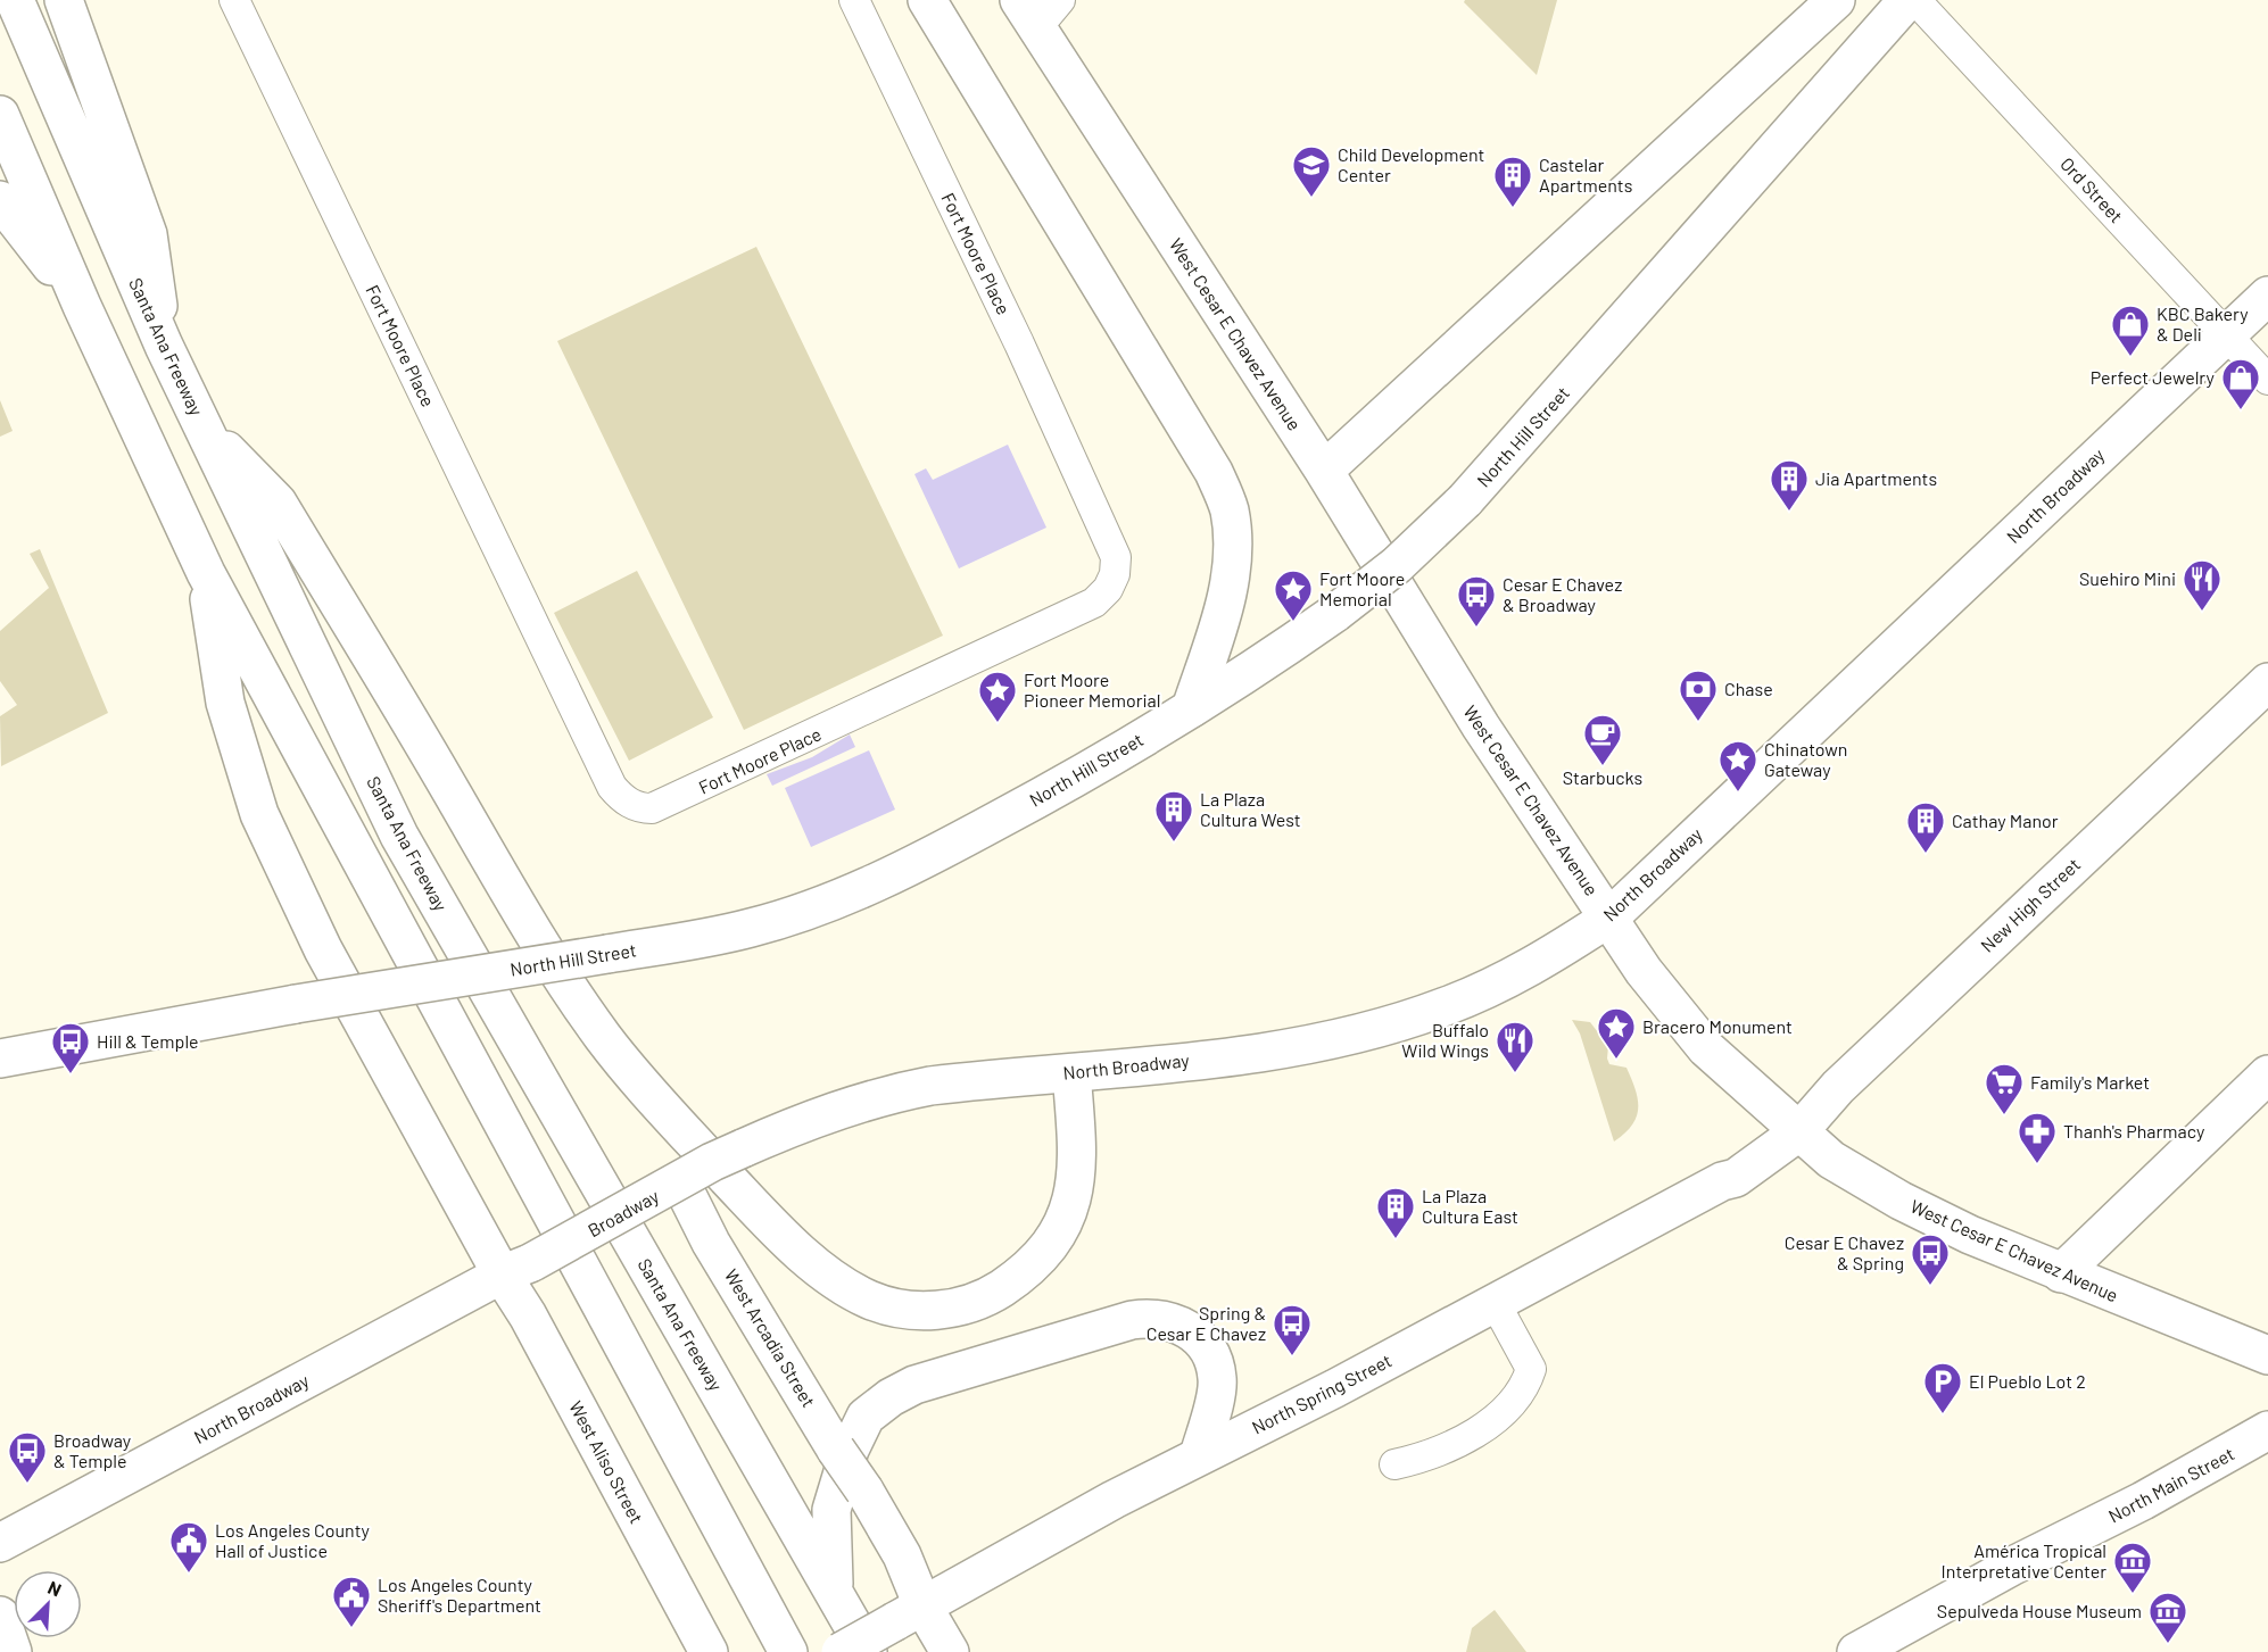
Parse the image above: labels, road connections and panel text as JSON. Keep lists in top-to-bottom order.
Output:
{
  "streets": {
    "main road": [
      "West Cesar E Chavez Avenue",
      "Santa Ana Freeway",
      "North Hill Street",
      "North Broadway",
      "New High Street",
      "Broadway",
      "West Arcadia Street",
      "North Spring Street",
      "West Aliso Street",
      "North Main Street"
    ],
    "street": ["Ord Street", "Fort Moore Place"]
  },
  "crossings": [
    ["Ord Street", "North Broadway"],
    ["West Cesar E Chavez Avenue", "North Broadway"],
    ["West Cesar E Chavez Avenue", "New High Street"],
    ["West Cesar E Chavez Avenue", "North Spring Street"],
    ["North Broadway", "Broadway"],
    ["North Broadway", "West Aliso Street"],
    ["New High Street", "North Spring Street"],
    ["Broadway", "West Arcadia Street"],
    ["Broadway", "West Aliso Street"],
    ["West Arcadia Street", "North Spring Street"]
  ],
  "places": {
    "school or university": ["Child Development Center"],
    "building": [
      "Castelar Apartments",
      "Jia Apartments",
      "La Plaza Cultura West",
      "Cathay Manor",
      "La Plaza Cultura East"
    ],
    "shop": ["KBC Bakery & Deli", "Perfect Jewelry"],
    "restaurant": ["Suehiro Mini", "Buffalo Wild Wings"],
    "place": [
      "Fort Moore Memorial",
      "Fort Moore Pioneer Memorial",
      "Chinatown Gateway",
      "Bracero Monument"
    ],
    "bus stop": [
      "Cesar E Chavez & Broadway",
      "Hill & Temple",
      "Cesar E Chavez & Spring",
      "Spring & Cesar E Chavez",
      "Broadway & Temple"
    ],
    "bank": ["Chase"],
    "cafe": ["Starbucks"],
    "supermarket": ["Family's Market"],
    "pharmacy": ["Thanh's Pharmacy"],
    "parking": ["El Pueblo Lot 2"],
    "public building": ["Los Angeles County Hall of Justice", "Los Angeles County Sheriff's Department"],
    "museum": ["América Tropical Interpretative Center", "Sepulveda House Museum"]
  },
  "north": "top right"
}
